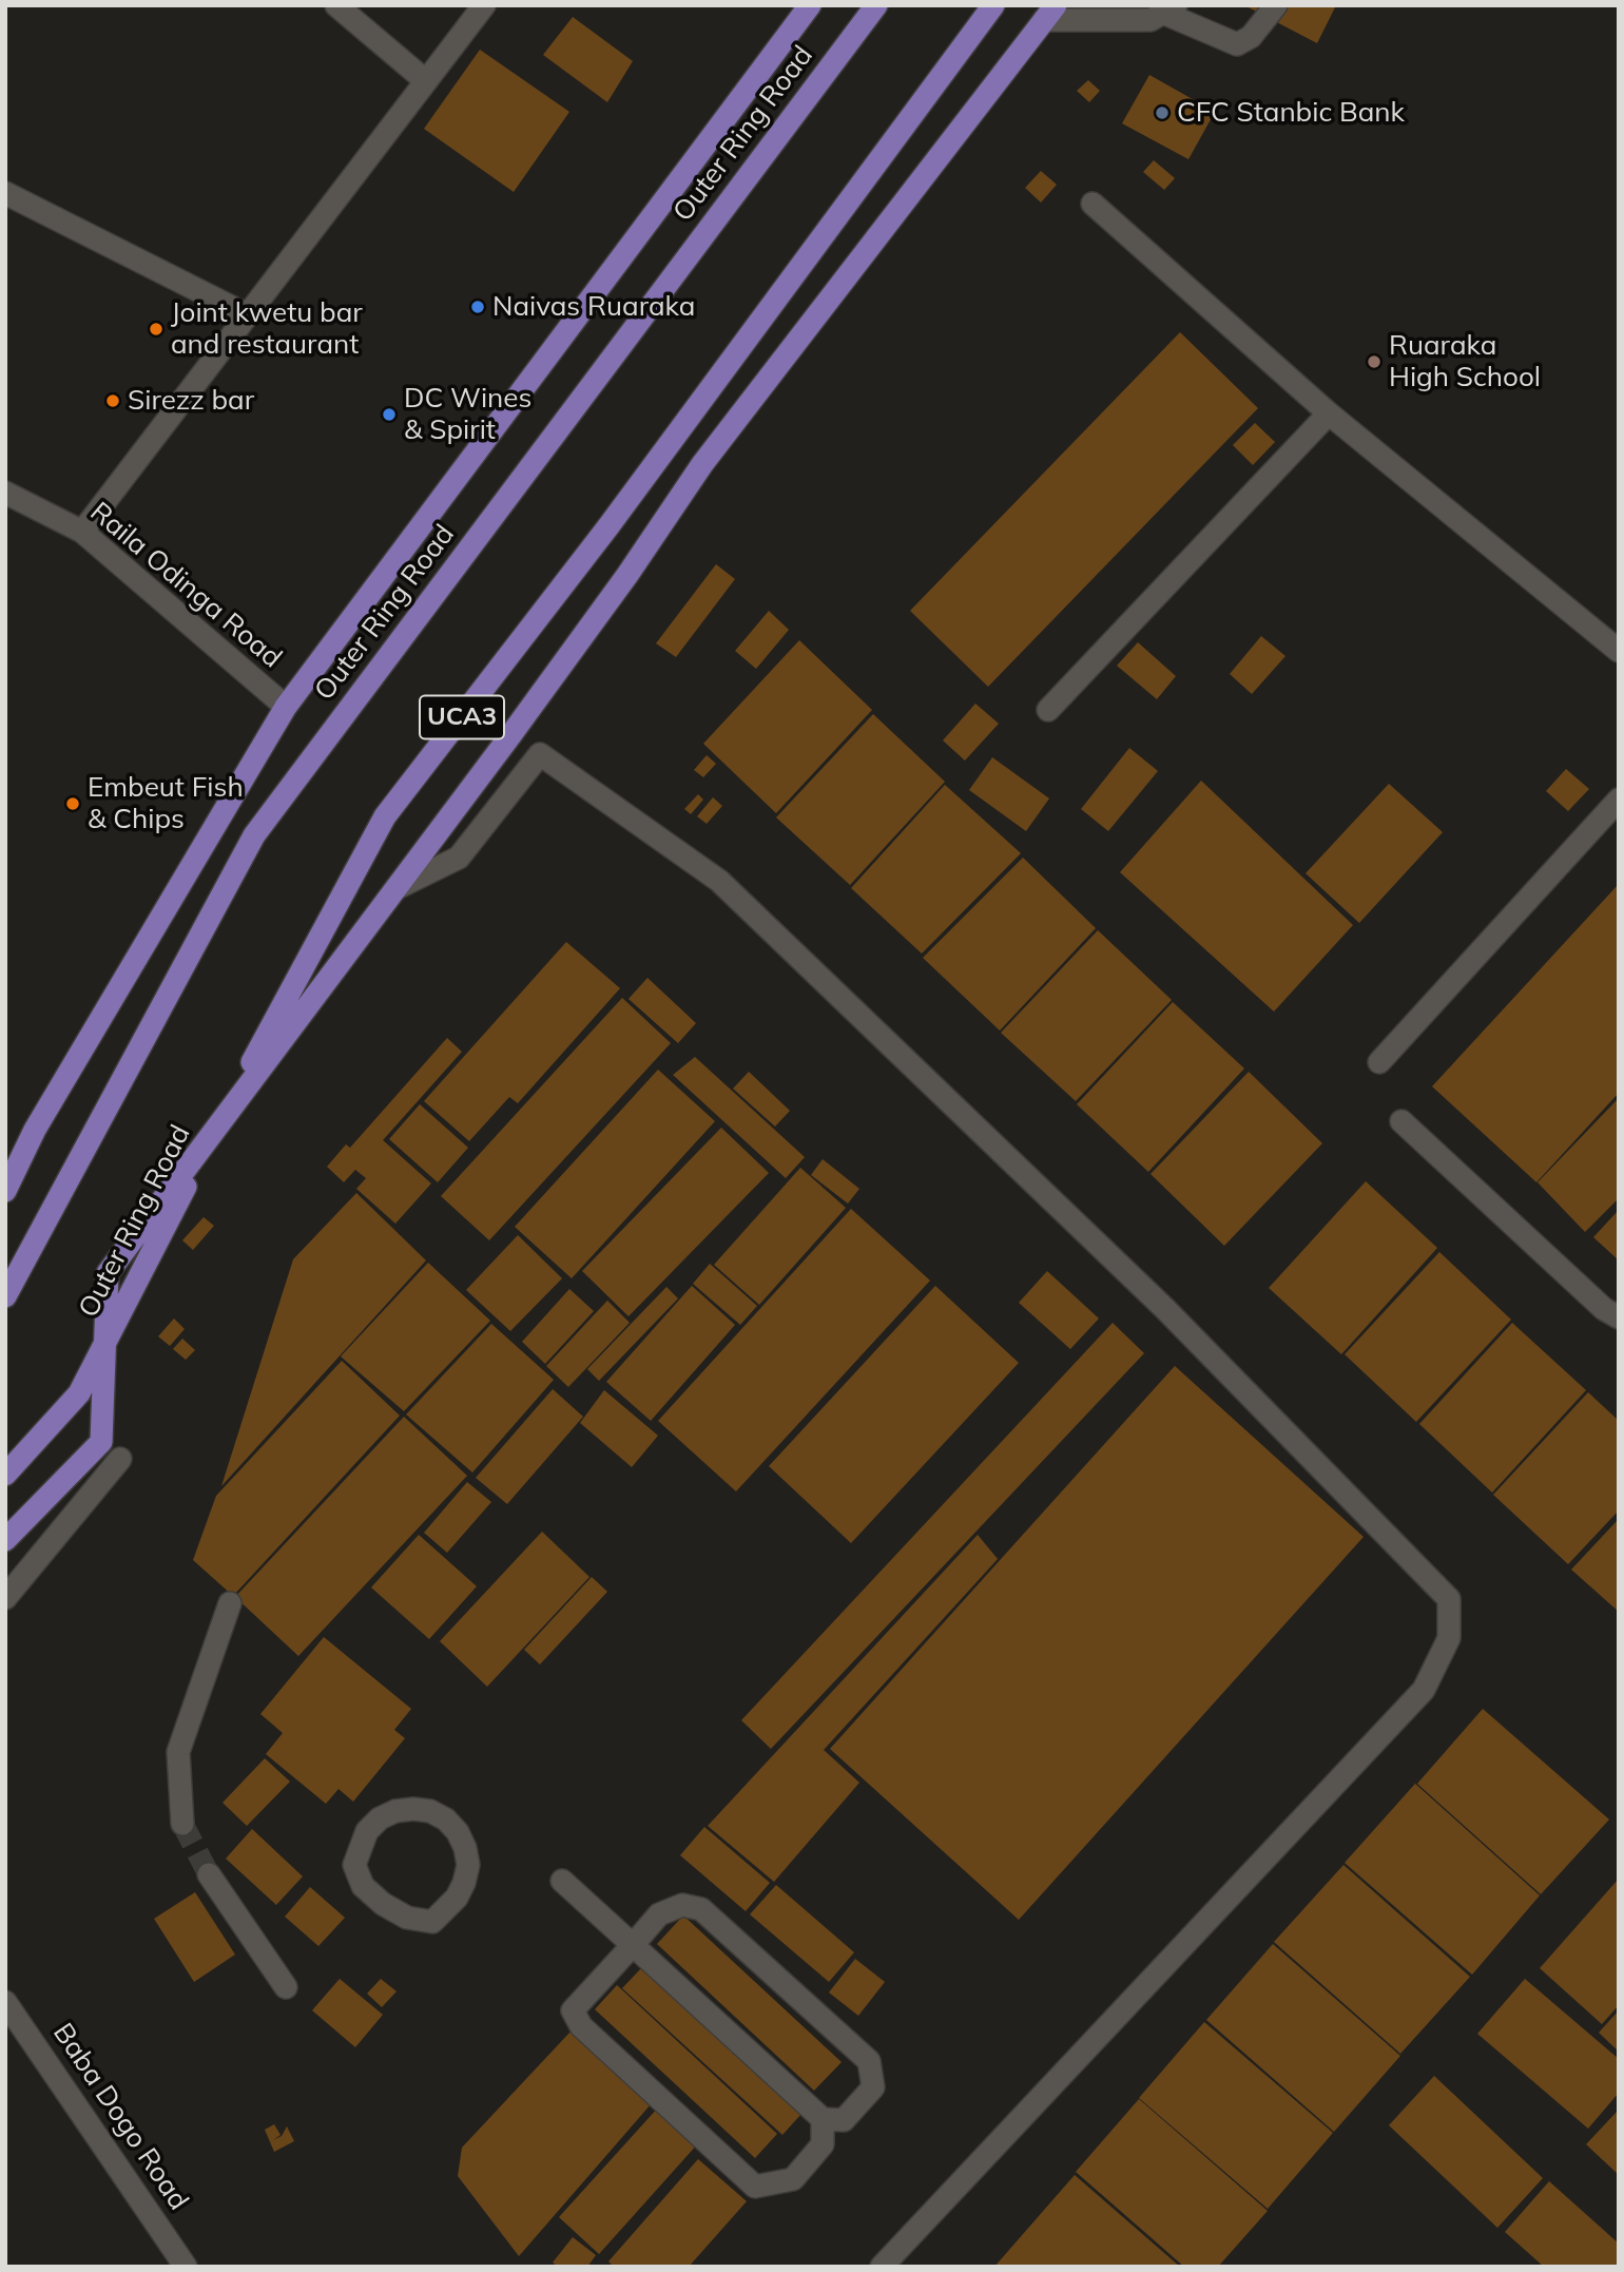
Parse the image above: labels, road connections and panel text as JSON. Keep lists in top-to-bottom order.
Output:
{
  "streets": {
    "main road": ["Outer Ring Road", "UCA3"],
    "street": ["Raila Odinga Road", "Baba Dogo Road"]
  },
  "crossings": [
    ["Outer Ring Road", "Raila Odinga Road"]
  ],
  "places": [
    "CFC Stanbic Bank",
    "Naivas Ruaraka",
    "Joint kwetu bar and restaurant",
    "Ruaraka High School",
    "Sirezz bar",
    "DC Wines & Spirit",
    "Embeut Fish & Chips"
  ]
}
